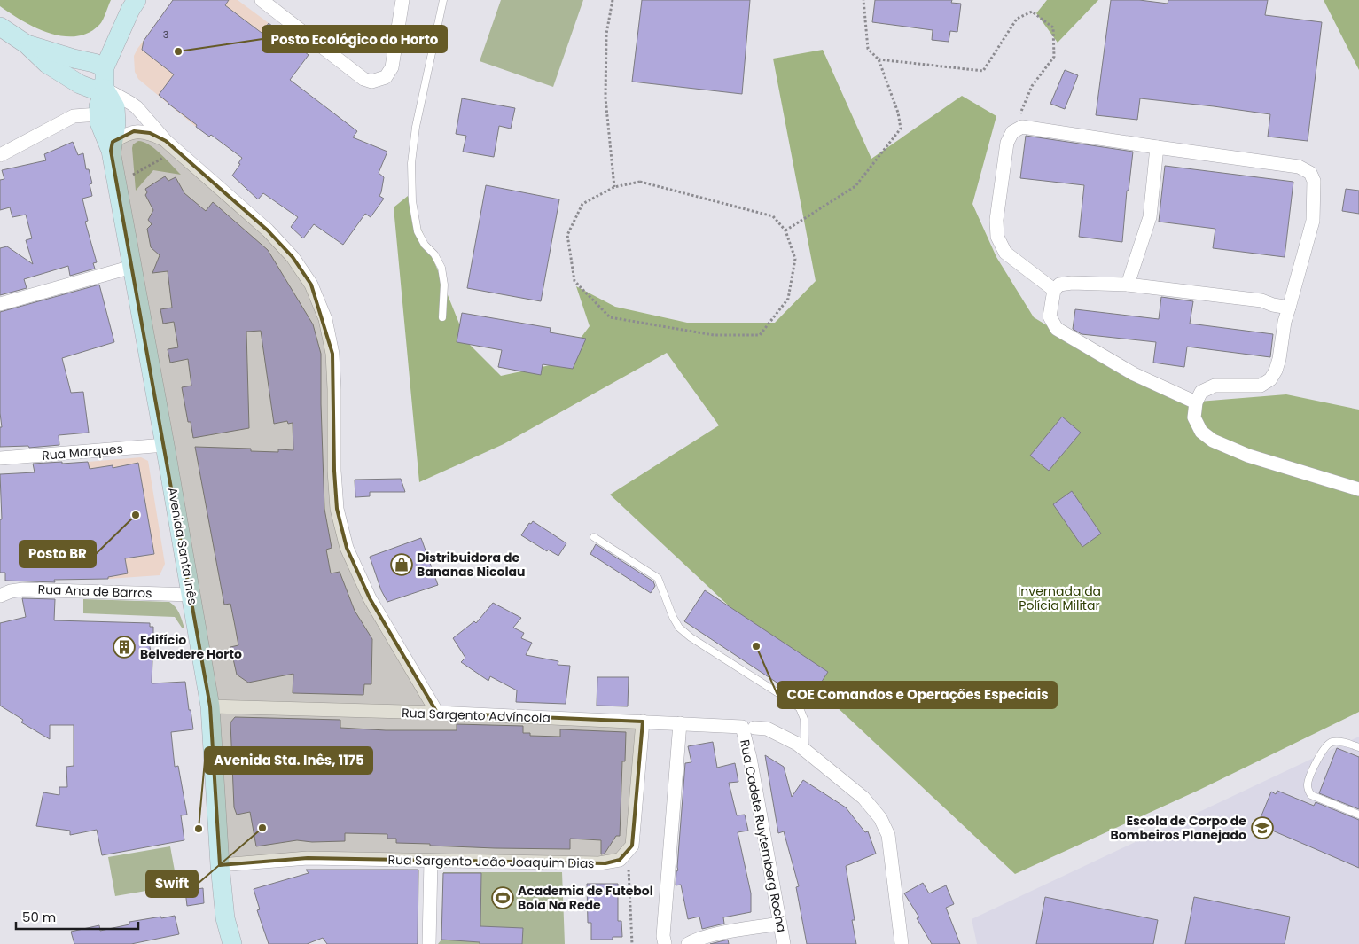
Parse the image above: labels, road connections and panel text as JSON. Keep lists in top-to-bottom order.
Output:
{
  "streets": {
    "main road": ["Avenida Santa Inês"],
    "street": [
      "Rua Marques",
      "Rua Ana de Barros",
      "Rua Sargento Advíncola",
      "Rua Cadete Ruytemberg Rocha",
      "Rua Sargento João Joaquim Dias"
    ]
  },
  "crossings": [
    ["Rua Marques", "Avenida Santa Inês"],
    ["Avenida Santa Inês", "Rua Ana de Barros"],
    ["Avenida Santa Inês", "Rua Sargento Advíncola"],
    ["Avenida Santa Inês", "Rua Sargento João Joaquim Dias"],
    ["Rua Sargento Advíncola", "Rua Cadete Ruytemberg Rocha"]
  ],
  "parks": ["Invernada da Polícia Militar"],
  "places": {
    "other": [
      "Posto Ecológico do Horto",
      "Posto BR",
      "COE Comandos e Operações Especiais",
      "Swift",
      "Avenida Sta. Inês, 1175"
    ],
    "shop": ["Distribuidora de Bananas Nicolau"],
    "building": ["Edifício Belvedere Horto"],
    "school or university": ["Escola de Corpo de Bombeiros Planejado"],
    "sports": ["Academia de Futebol Bola Na Rede"]
  },
  "house_numbers": ["3"],
  "scale_bar": "50 m"
}
